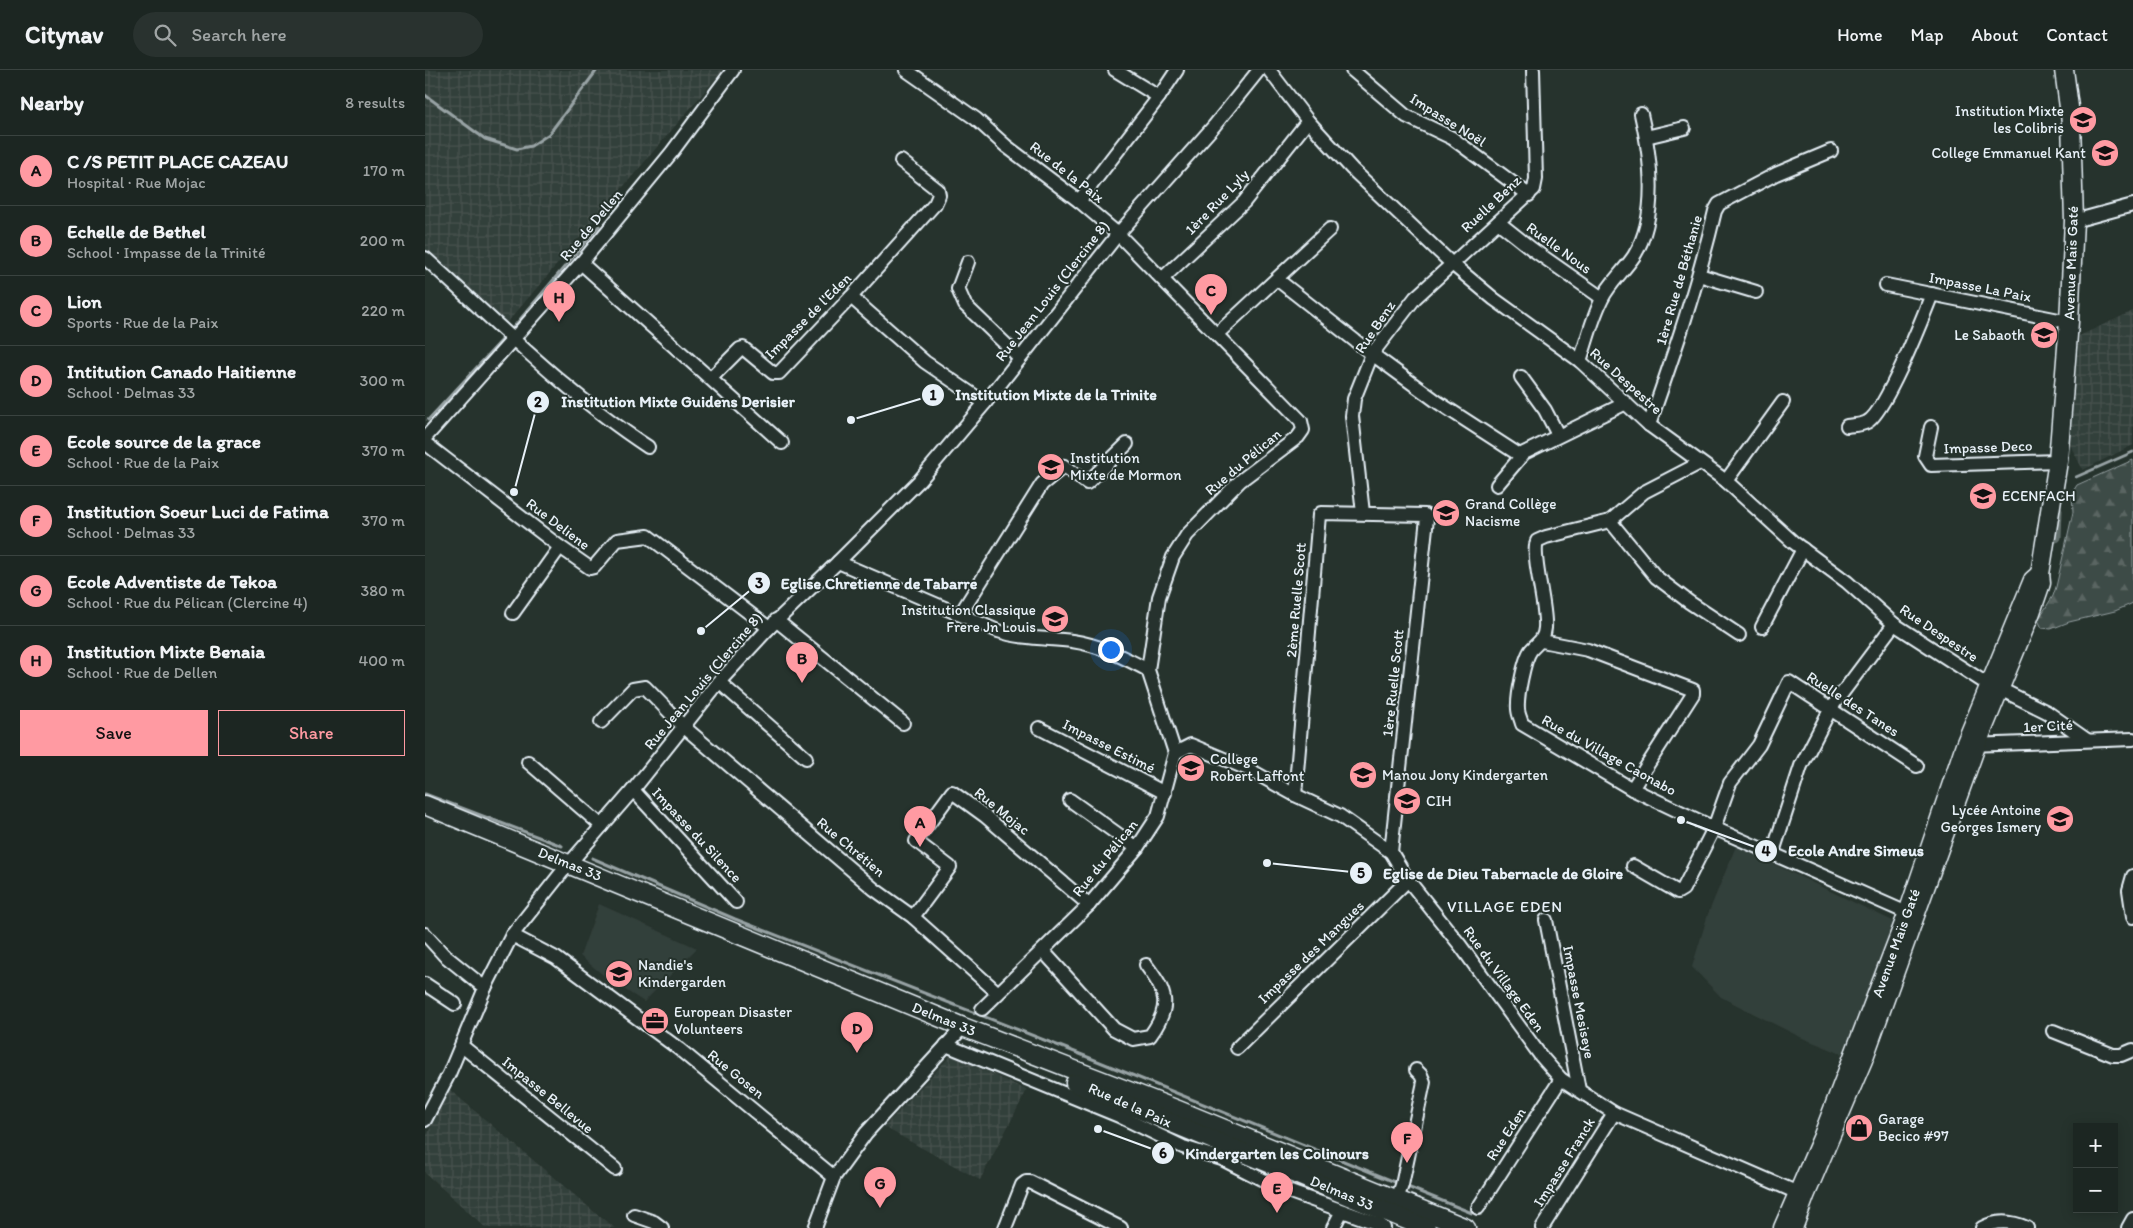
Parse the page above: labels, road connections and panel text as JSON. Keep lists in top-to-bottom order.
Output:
{
  "streets": {
    "main road": ["Avenue Maïs Gaté", "Delmas 33"],
    "street": [
      "Impasse Noël",
      "Rue de la Paix",
      "1ère Rue Lyly",
      "Ruelle Benz",
      "Rue de Dellen",
      "Ruelle Nous",
      "1ère Rue de Béthanie",
      "Impasse La Paix",
      "Rue Jean Louis (Clercine 8)",
      "Impasse de l'Eden",
      "Rue Benz",
      "Rue Despestre",
      "Impasse Deco",
      "Rue du Pélican",
      "Rue Deliene",
      "2ème Ruelle Scott",
      "1ère Ruelle Scott",
      "Ruelle des Tanes",
      "1er Cité",
      "Impasse Estimé",
      "Rue du Village Caonabo",
      "Rue Mojac",
      "Impasse du Silence",
      "Rue Chrétien",
      "Impasse des Mangues",
      "Rue du Village Eden",
      "Impasse Mesiseye",
      "Rue Gosen",
      "Impasse Bellevue",
      "Rue Eden",
      "Impasse Franck"
    ]
  },
  "crossings": [
    ["Impasse Noël", "Ruelle Benz"],
    ["Rue de la Paix", "1ère Rue Lyly"],
    ["Rue de la Paix", "Rue Jean Louis (Clercine 8)"],
    ["Rue de la Paix", "Rue du Pélican"],
    ["Rue de la Paix", "Delmas 33"],
    ["1ère Rue Lyly", "Rue Despestre"],
    ["Ruelle Benz", "Ruelle Nous"],
    ["Ruelle Benz", "Rue Benz"],
    ["Ruelle Benz", "Rue Despestre"],
    ["Avenue Maïs Gaté", "Impasse La Paix"],
    ["Avenue Maïs Gaté", "Rue Despestre"],
    ["Avenue Maïs Gaté", "Impasse Deco"],
    ["Avenue Maïs Gaté", "1er Cité"],
    ["Avenue Maïs Gaté", "Rue du Village Caonabo"],
    ["Avenue Maïs Gaté", "Rue du Village Eden"],
    ["1ère Rue de Béthanie", "Rue Despestre"],
    ["Rue Jean Louis (Clercine 8)", "Rue Deliene"],
    ["Rue Jean Louis (Clercine 8)", "Impasse du Silence"],
    ["Rue Jean Louis (Clercine 8)", "Rue Chrétien"],
    ["Rue Jean Louis (Clercine 8)", "Delmas 33"],
    ["Rue Jean Louis (Clercine 8)", "Rue Gosen"],
    ["Rue Jean Louis (Clercine 8)", "Impasse Bellevue"],
    ["Rue Benz", "Rue Despestre"],
    ["Rue Benz", "2ème Ruelle Scott"],
    ["Rue Despestre", "1er Cité"],
    ["Rue du Pélican", "Impasse Estimé"],
    ["Rue du Pélican", "Rue Mojac"],
    ["Rue du Pélican", "Rue Chrétien"],
    ["Rue du Pélican", "Rue du Village Eden"],
    ["2ème Ruelle Scott", "1ère Ruelle Scott"],
    ["2ème Ruelle Scott", "Rue du Village Eden"],
    ["1ère Ruelle Scott", "Rue du Village Eden"],
    ["Ruelle des Tanes", "Rue du Village Caonabo"],
    ["Rue Mojac", "Rue Chrétien"],
    ["Impasse des Mangues", "Rue du Village Eden"],
    ["Rue du Village Eden", "Impasse Mesiseye"],
    ["Rue du Village Eden", "Rue Eden"],
    ["Rue du Village Eden", "Impasse Franck"]
  ],
  "districts": ["VILLAGE EDEN"],
  "places": {
    "school or university": [
      "Institution Mixte les Colibris",
      "College Emmanuel Kant",
      "Le Sabaoth",
      "Institution Mixte de Mormon",
      "ECENFACH",
      "Grand Collège Nacisme",
      "Institution Classique Frere Jn Louis",
      "College Robert Laffont",
      "Manou Jony Kindergarten",
      "CIH",
      "Lycée Antoine Georges Ismery",
      "Nandie's Kindergarden"
    ],
    "other": [
      "Institution Mixte de la Trinite",
      "Institution Mixte Guidens Derisier",
      "Eglise Chretienne de Tabarre",
      "Ecole Andre Simeus",
      "Eglise de Dieu Tabernacle de Gloire",
      "Kindergarten les Colinours"
    ],
    "office": ["European Disaster Volunteers"],
    "shop": ["Garage Becico #97"]
  },
  "page": {
    "header": "Citynav",
    "search": "Search here",
    "nav": [
      "Home",
      "Map",
      "About",
      "Contact"
    ],
    "heading": ["Nearby", "8 results"],
    "list": [
      {
        "mark": "A",
        "name": "C /S PETIT PLACE CAZEAU",
        "note": "Hospital · Rue Mojac",
        "value": "170 m"
      },
      {
        "mark": "B",
        "name": "Echelle de Bethel",
        "note": "School · Impasse de la Trinité",
        "value": "200 m"
      },
      {
        "mark": "C",
        "name": "Lion",
        "note": "Sports · Rue de la Paix",
        "value": "220 m"
      },
      {
        "mark": "D",
        "name": "Intitution Canado Haitienne",
        "note": "School · Delmas 33",
        "value": "300 m"
      },
      {
        "mark": "E",
        "name": "Ecole source de la grace",
        "note": "School · Rue de la Paix",
        "value": "370 m"
      },
      {
        "mark": "F",
        "name": "Institution Soeur Luci de Fatima",
        "note": "School · Delmas 33",
        "value": "370 m"
      },
      {
        "mark": "G",
        "name": "Ecole Adventiste de Tekoa",
        "note": "School · Rue du Pélican (Clercine 4)",
        "value": "380 m"
      },
      {
        "mark": "H",
        "name": "Institution Mixte Benaia",
        "note": "School · Rue de Dellen",
        "value": "400 m"
      }
    ],
    "pins": [
      "C",
      "H",
      "B",
      "A",
      "D",
      "F",
      "G",
      "E"
    ],
    "buttons": ["Save", "Share"],
    "map_buttons": ["+", "−"]
  }
}
